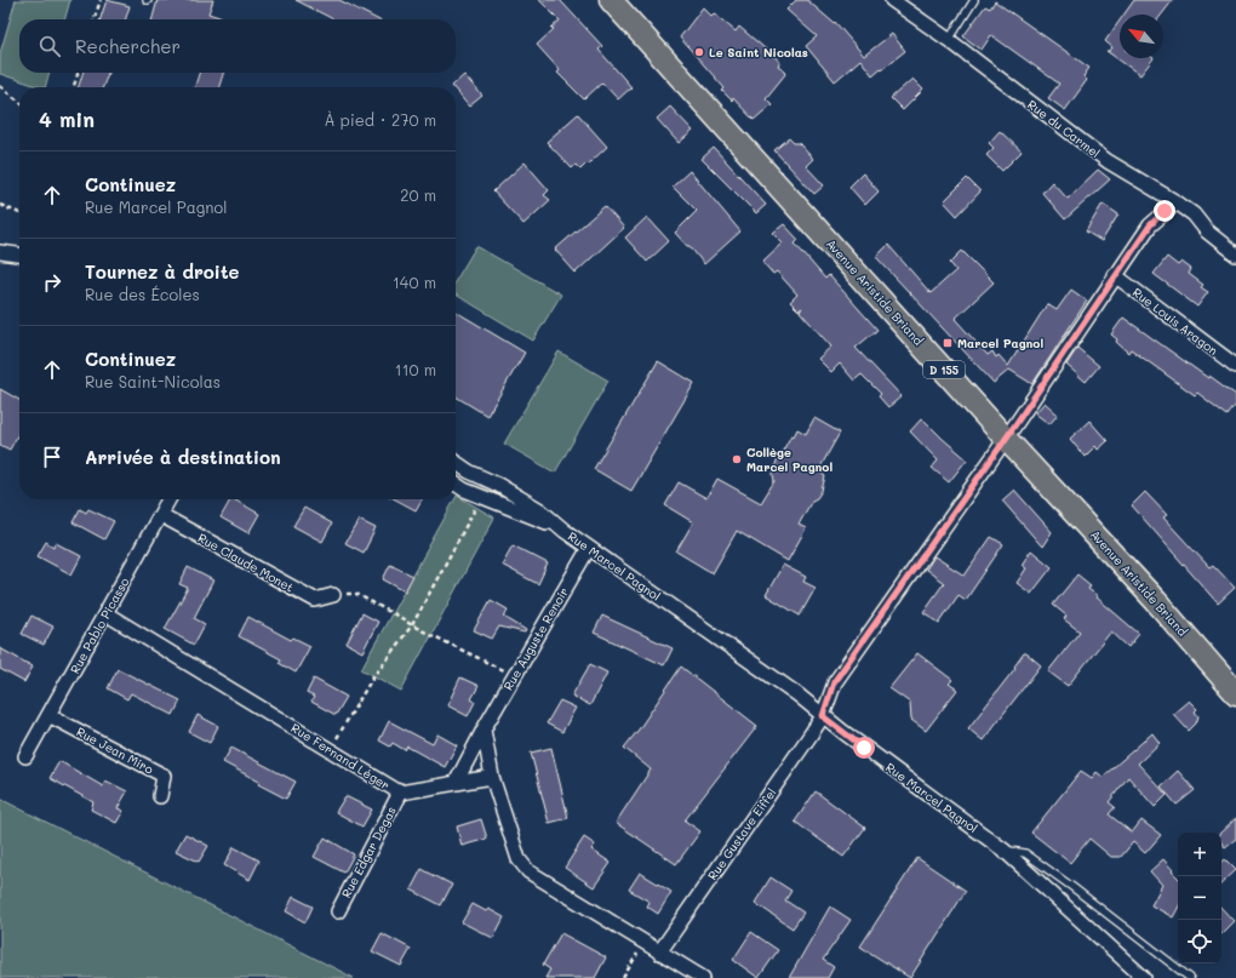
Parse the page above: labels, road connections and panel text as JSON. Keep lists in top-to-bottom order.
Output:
{
  "streets": {
    "main road": ["Avenue Aristide Briand", "D 155"],
    "street": [
      "Rue du Carmel",
      "Rue Louis Aragon",
      "Rue Claude Monet",
      "Rue Marcel Pagnol",
      "Rue Pablo Picasso",
      "Rue Auguste Renoir",
      "Rue Jean Miro",
      "Rue Fernand Léger",
      "Rue Gustave Eiffel",
      "Rue Edgar Degas"
    ]
  },
  "crossings": [
    ["Rue du Carmel", "Rue Gustave Eiffel"],
    ["Avenue Aristide Briand", "Rue Gustave Eiffel"],
    ["Rue Louis Aragon", "Rue Gustave Eiffel"],
    ["Rue Claude Monet", "Rue Pablo Picasso"],
    ["Rue Marcel Pagnol", "Rue Auguste Renoir"],
    ["Rue Marcel Pagnol", "Rue Gustave Eiffel"],
    ["Rue Pablo Picasso", "Rue Jean Miro"],
    ["Rue Pablo Picasso", "Rue Fernand Léger"],
    ["Rue Auguste Renoir", "Rue Fernand Léger"],
    ["Rue Fernand Léger", "Rue Edgar Degas"]
  ],
  "places": {
    "other": ["Le Saint Nicolas", "Collège Marcel Pagnol"],
    "transit": ["Marcel Pagnol"]
  },
  "north": "top left",
  "page": {
    "search": "Rechercher",
    "heading": ["4 min", "À pied · 270 m"],
    "list": [
      ["Continuez", "Rue Marcel Pagnol", "20 m"],
      ["Tournez à droite", "Rue des Écoles", "140 m"],
      ["Continuez", "Rue Saint-Nicolas", "110 m"],
      "Arrivée à destination"
    ],
    "map_buttons": ["+", "−"]
  }
}
